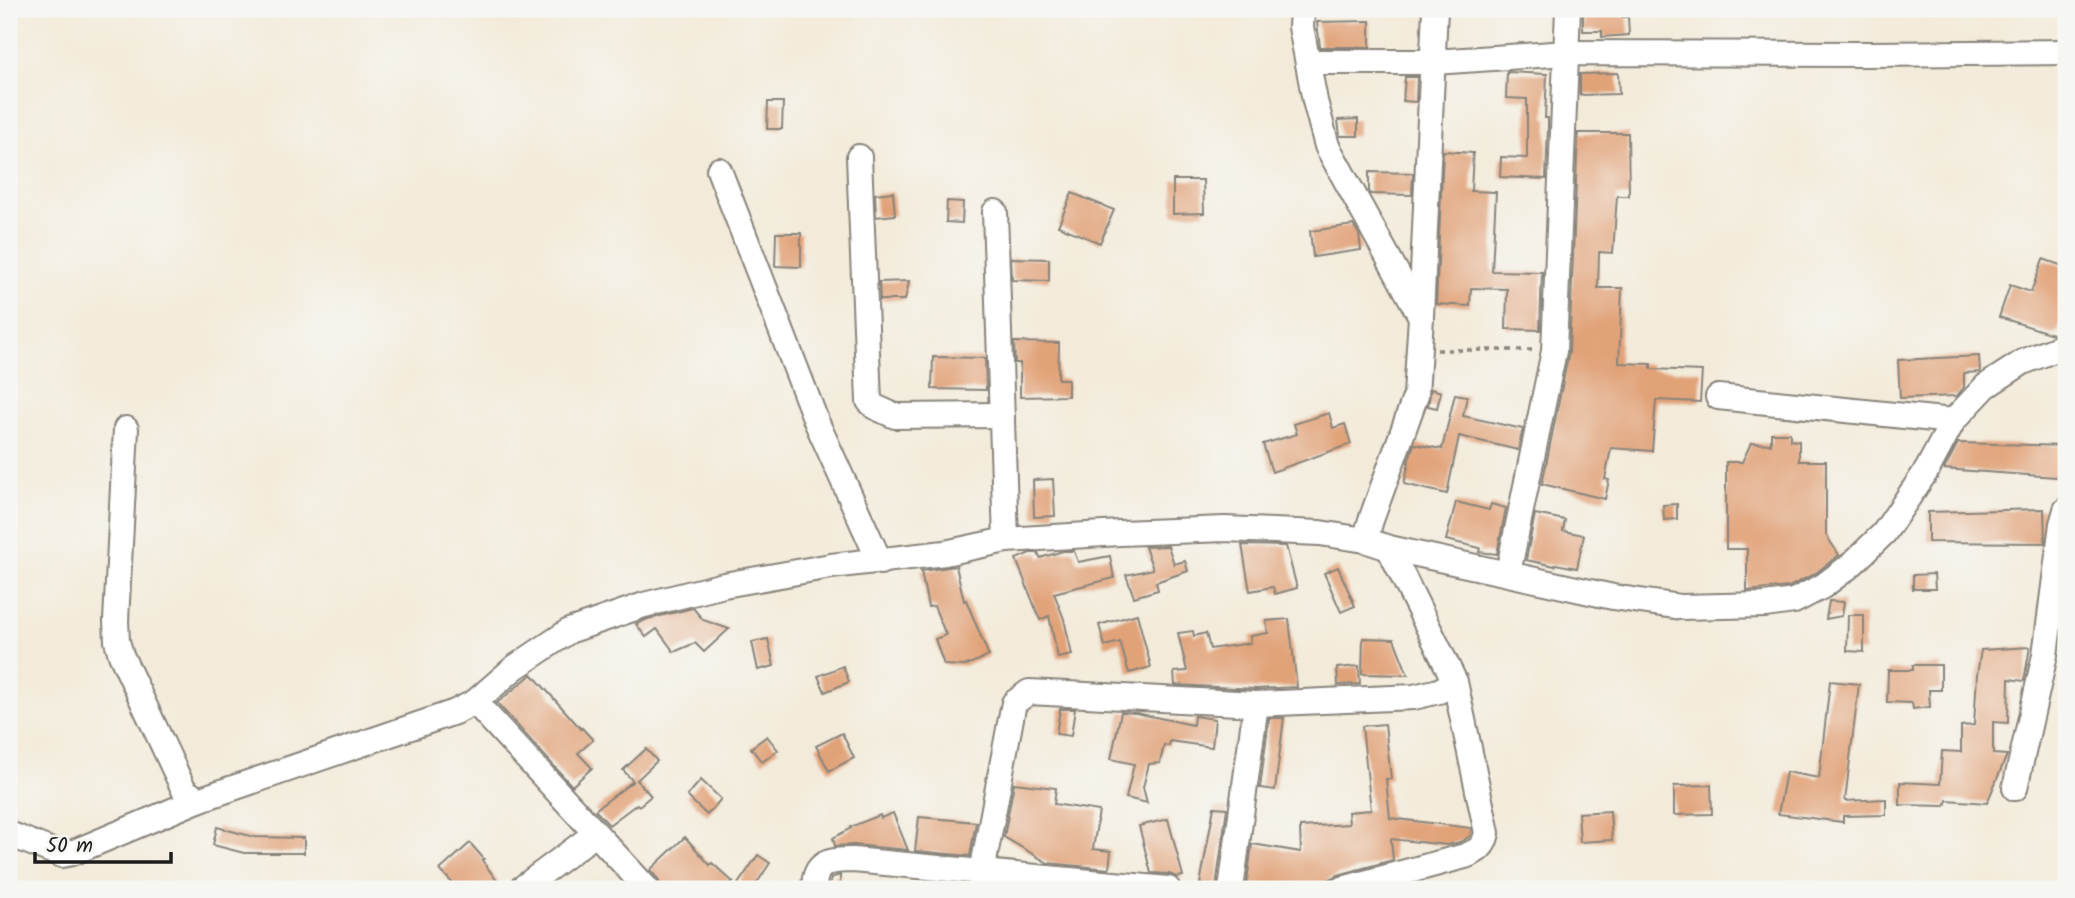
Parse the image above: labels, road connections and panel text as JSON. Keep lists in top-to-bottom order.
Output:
{
  "scale_bar": "50 m"
}
